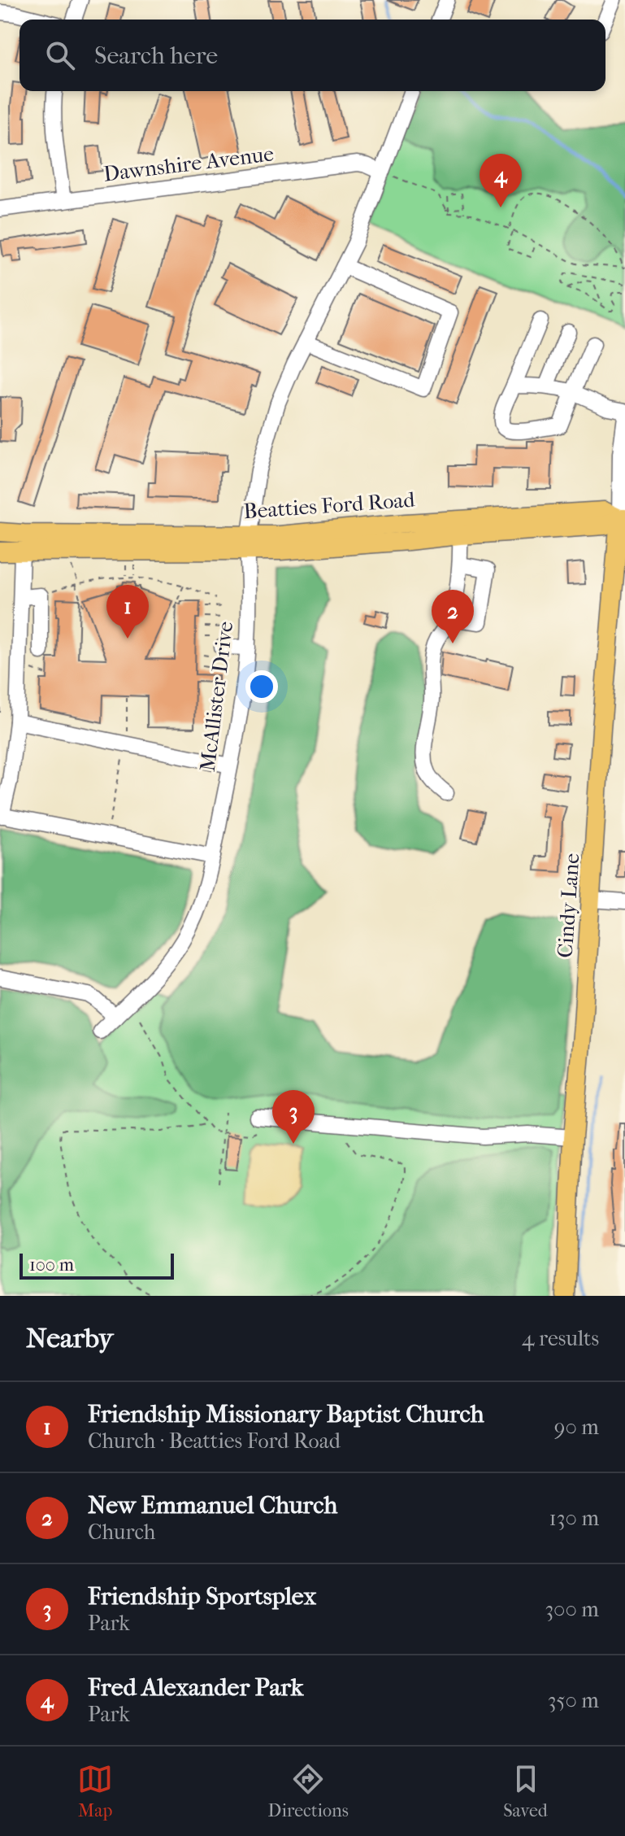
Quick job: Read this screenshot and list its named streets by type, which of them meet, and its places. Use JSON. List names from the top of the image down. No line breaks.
{"streets":{"main road":["Beatties Ford Road","Cindy Lane"],"street":["Dawnshire Avenue","McAllister Drive"]},"crossings":[["Dawnshire Avenue","McAllister Drive"],["Beatties Ford Road","McAllister Drive"],["Beatties Ford Road","Cindy Lane"]],"scale_bar":"100 m","page":{"search":"Search here","pins":["4","1","2","3"],"scale":"100 m","heading":["Nearby","4 results"],"list":[{"mark":"1","name":"Friendship Missionary Baptist Church","note":"Church · Beatties Ford Road","value":"90 m"},{"mark":"2","name":"New Emmanuel Church","note":"Church","value":"130 m"},{"mark":"3","name":"Friendship Sportsplex","note":"Park","value":"300 m"},{"mark":"4","name":"Fred Alexander Park","note":"Park","value":"350 m"}],"nav":["Map","Directions","Saved"]}}
